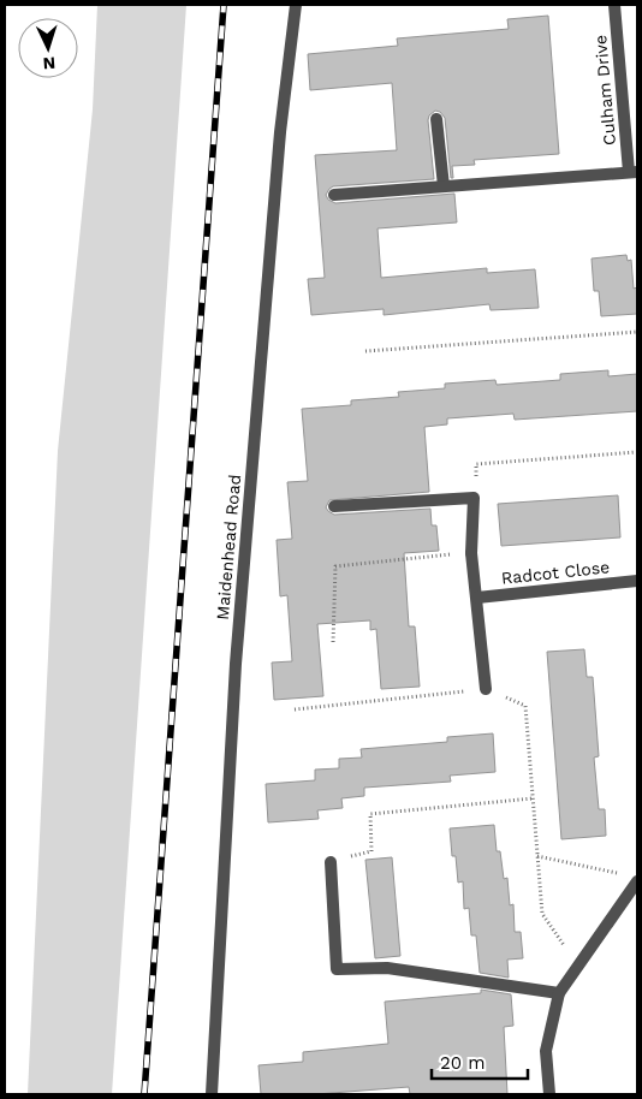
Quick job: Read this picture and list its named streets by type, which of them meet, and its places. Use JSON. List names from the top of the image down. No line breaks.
{"streets":{"street":["Culham Drive","Maidenhead Road","Radcot Close"]},"scale_bar":"20 m","north":"bottom"}
